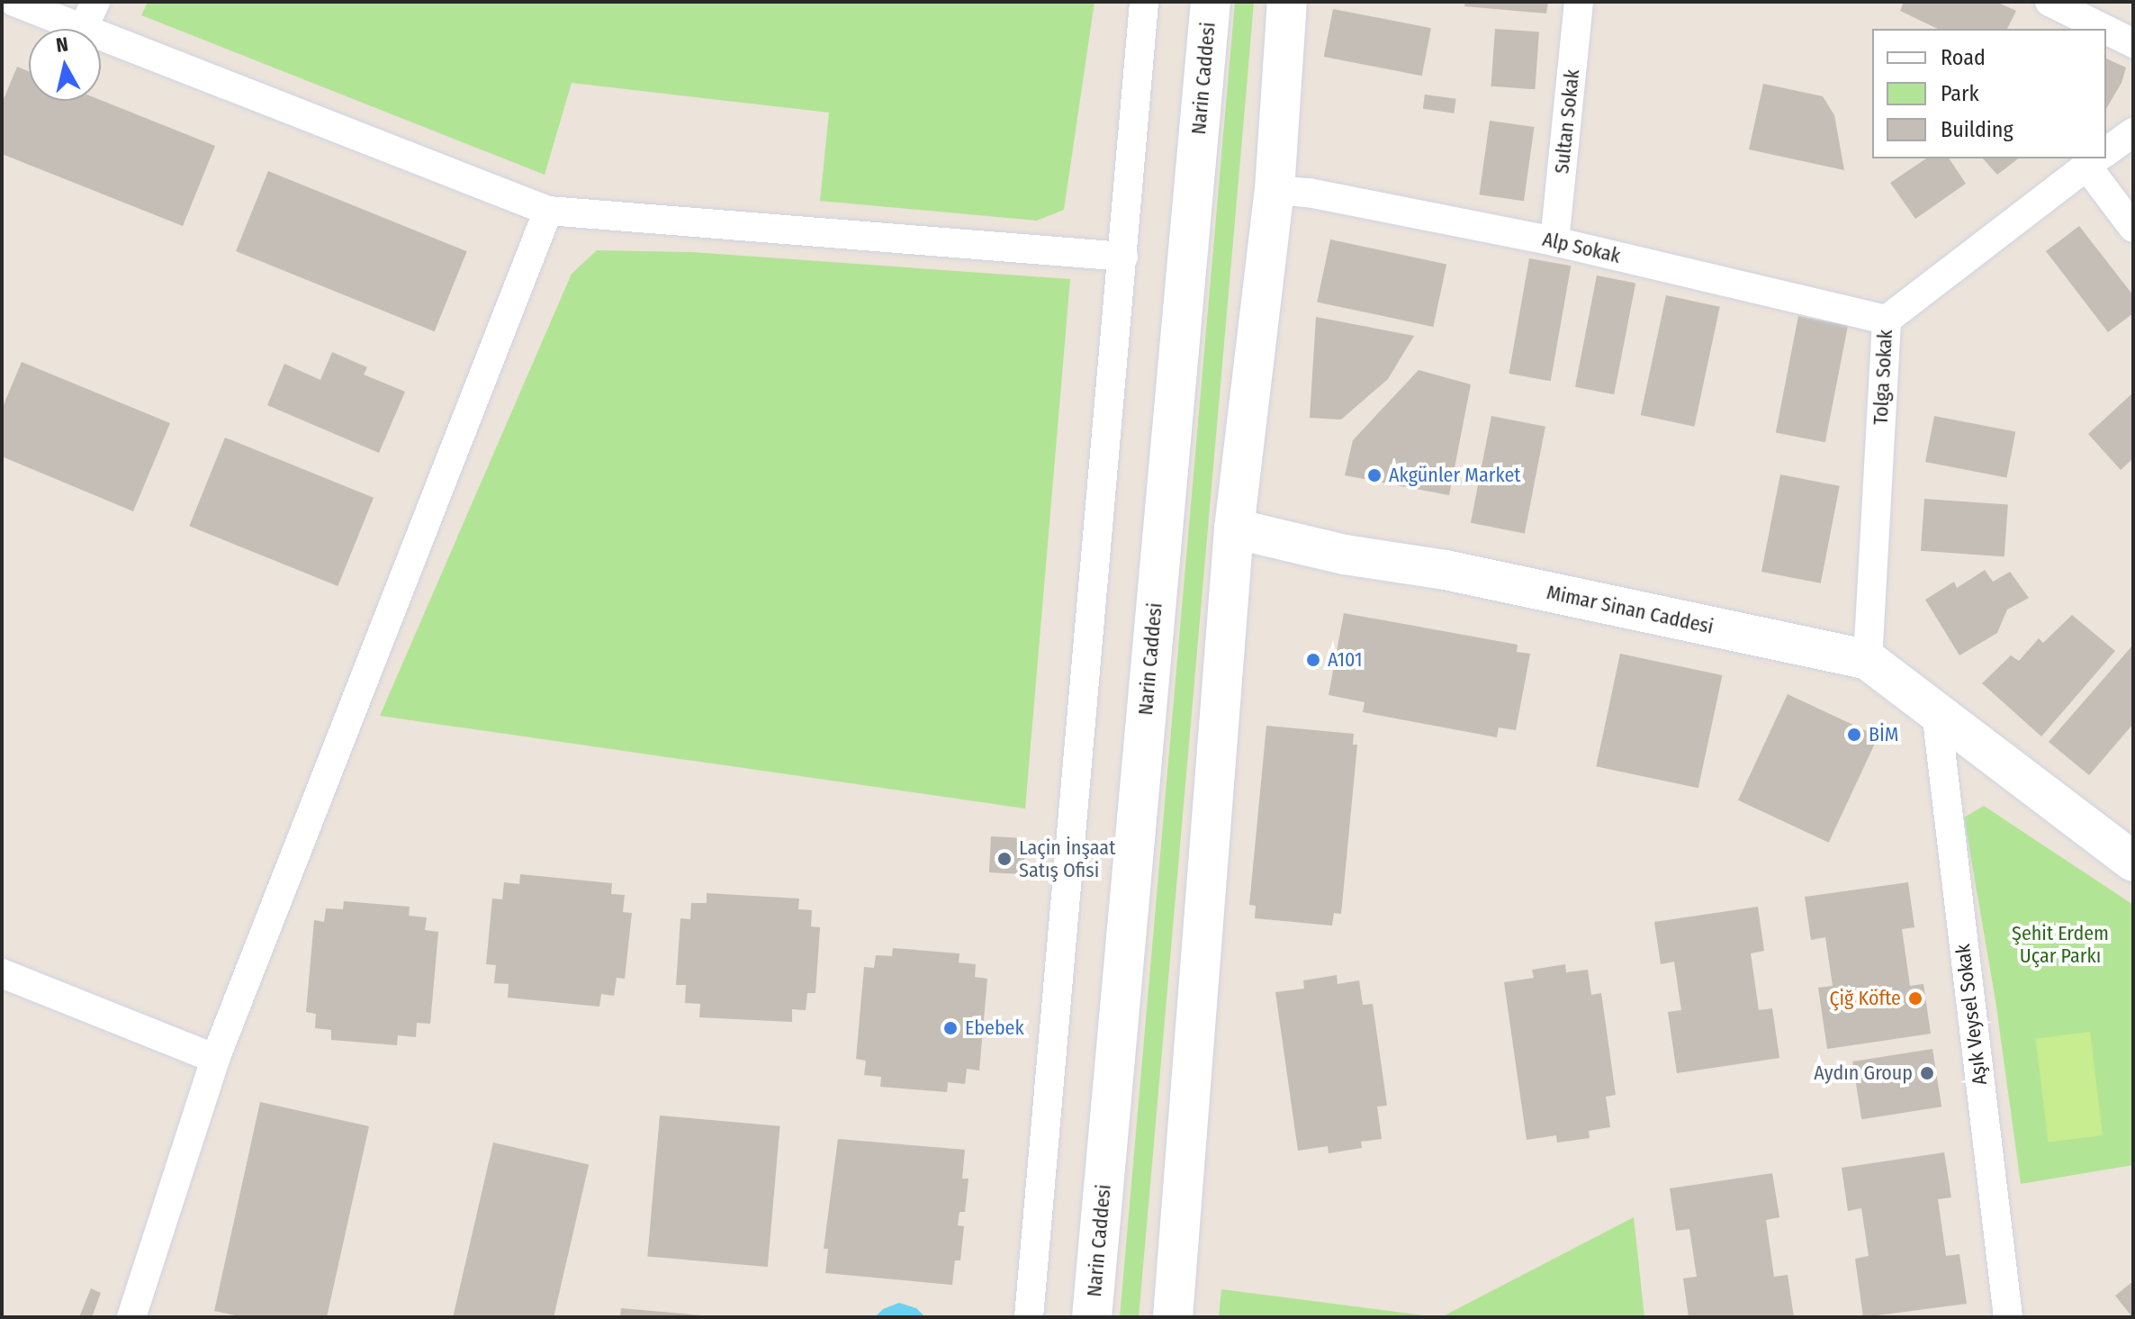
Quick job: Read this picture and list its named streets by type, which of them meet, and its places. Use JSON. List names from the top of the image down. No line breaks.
{"streets":{"main road":["Narin Caddesi","Mimar Sinan Caddesi"],"street":["Sultan Sokak","Alp Sokak","Tolga Sokak","Aşık Veysel Sokak"]},"crossings":[["Sultan Sokak","Alp Sokak"],["Alp Sokak","Tolga Sokak"],["Tolga Sokak","Mimar Sinan Caddesi"],["Mimar Sinan Caddesi","Aşık Veysel Sokak"]],"parks":["Şehit Erdem Uçar Parkı"],"places":["Akgünler Market","A101","BİM","Laçin İnşaat Satış Ofisi","Çiğ Köfte","Ebebek","Aydın Group"],"legend":["Road","Park","Building"],"north":"top"}
